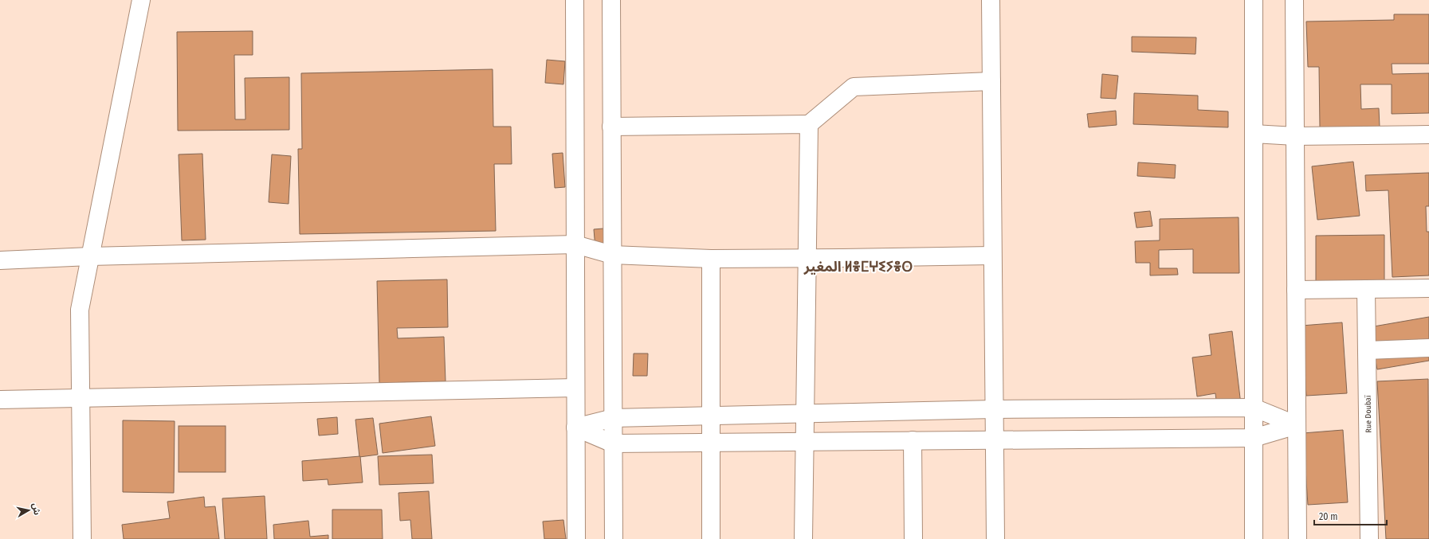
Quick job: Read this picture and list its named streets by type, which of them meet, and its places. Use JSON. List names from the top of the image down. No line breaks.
{"streets":{"street":["Rue Doubaï"]},"districts":["المغير ⵍⴻⵎⵖⵉⵢⴻⵔ"],"scale_bar":"20 m","north":"right"}
